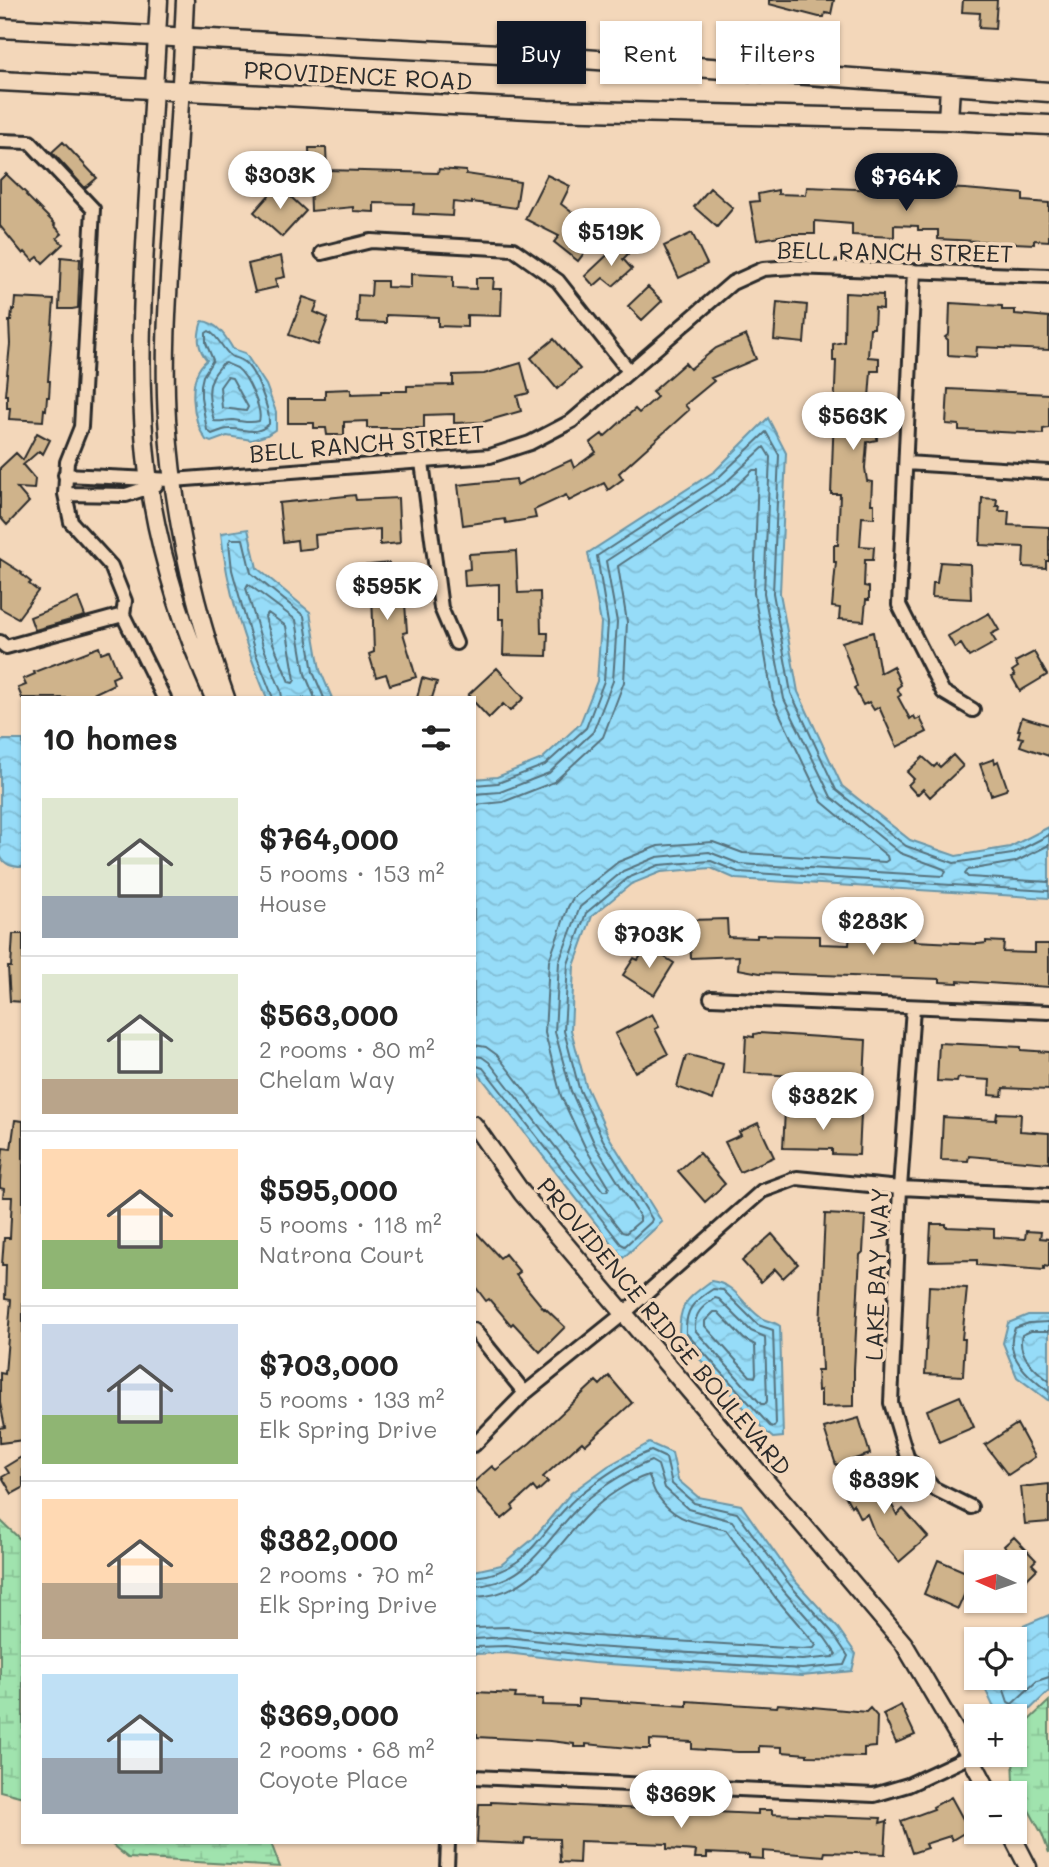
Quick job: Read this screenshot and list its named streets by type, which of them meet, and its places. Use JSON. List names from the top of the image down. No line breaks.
{"streets":{"main road":["PROVIDENCE ROAD"],"street":["BELL RANCH STREET","LAKE BAY WAY","PROVIDENCE RIDGE BOULEVARD"]},"north":"left","page":{"chip":["Buy","Rent","Filters"],"price":["$303K","$764K","$519K","$563K","$595K","$283K","$703K","$382K","$839K","$369K"],"heading":"10 homes","list":[{"name":"$764,000","note":"5 rooms · 153 m² · House"},{"name":"$563,000","note":"2 rooms · 80 m² · Chelam Way"},{"name":"$595,000","note":"5 rooms · 118 m² · Natrona Court"},{"name":"$703,000","note":"5 rooms · 133 m² · Elk Spring Drive"},{"name":"$382,000","note":"2 rooms · 70 m² · Elk Spring Drive"},{"name":"$369,000","note":"2 rooms · 68 m² · Coyote Place"}],"map_buttons":["+","−"]}}
